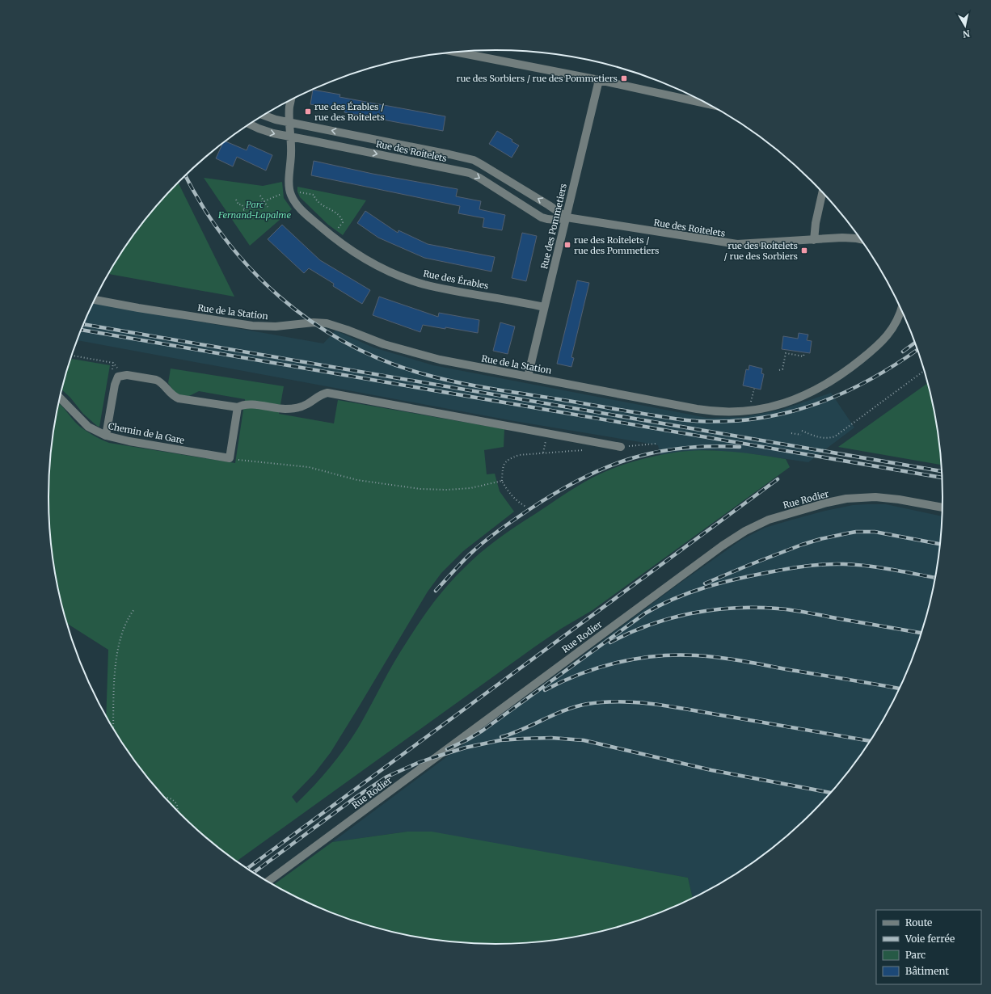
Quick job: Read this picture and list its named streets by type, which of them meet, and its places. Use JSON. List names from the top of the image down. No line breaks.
{"streets":{"street":["Rue des Roitelets","Rue des Pommetiers","Rue des Érables","Rue de la Station","Chemin de la Gare","Rue Rodier"]},"crossings":[["Rue des Roitelets","Rue des Pommetiers"],["Rue des Roitelets","Rue des Érables"],["Rue des Pommetiers","Rue des Érables"],["Rue des Pommetiers","Rue de la Station"]],"parks":["Parc Fernand-Lapalme"],"places":{"transit":["rue des Sorbiers / rue des Pommetiers","rue des Érables / rue des Roitelets","rue des Roitelets / rue des Pommetiers","rue des Roitelets / rue des Sorbiers"]},"legend":["Route","Voie ferrée","Parc","Bâtiment"],"north":"bottom"}
